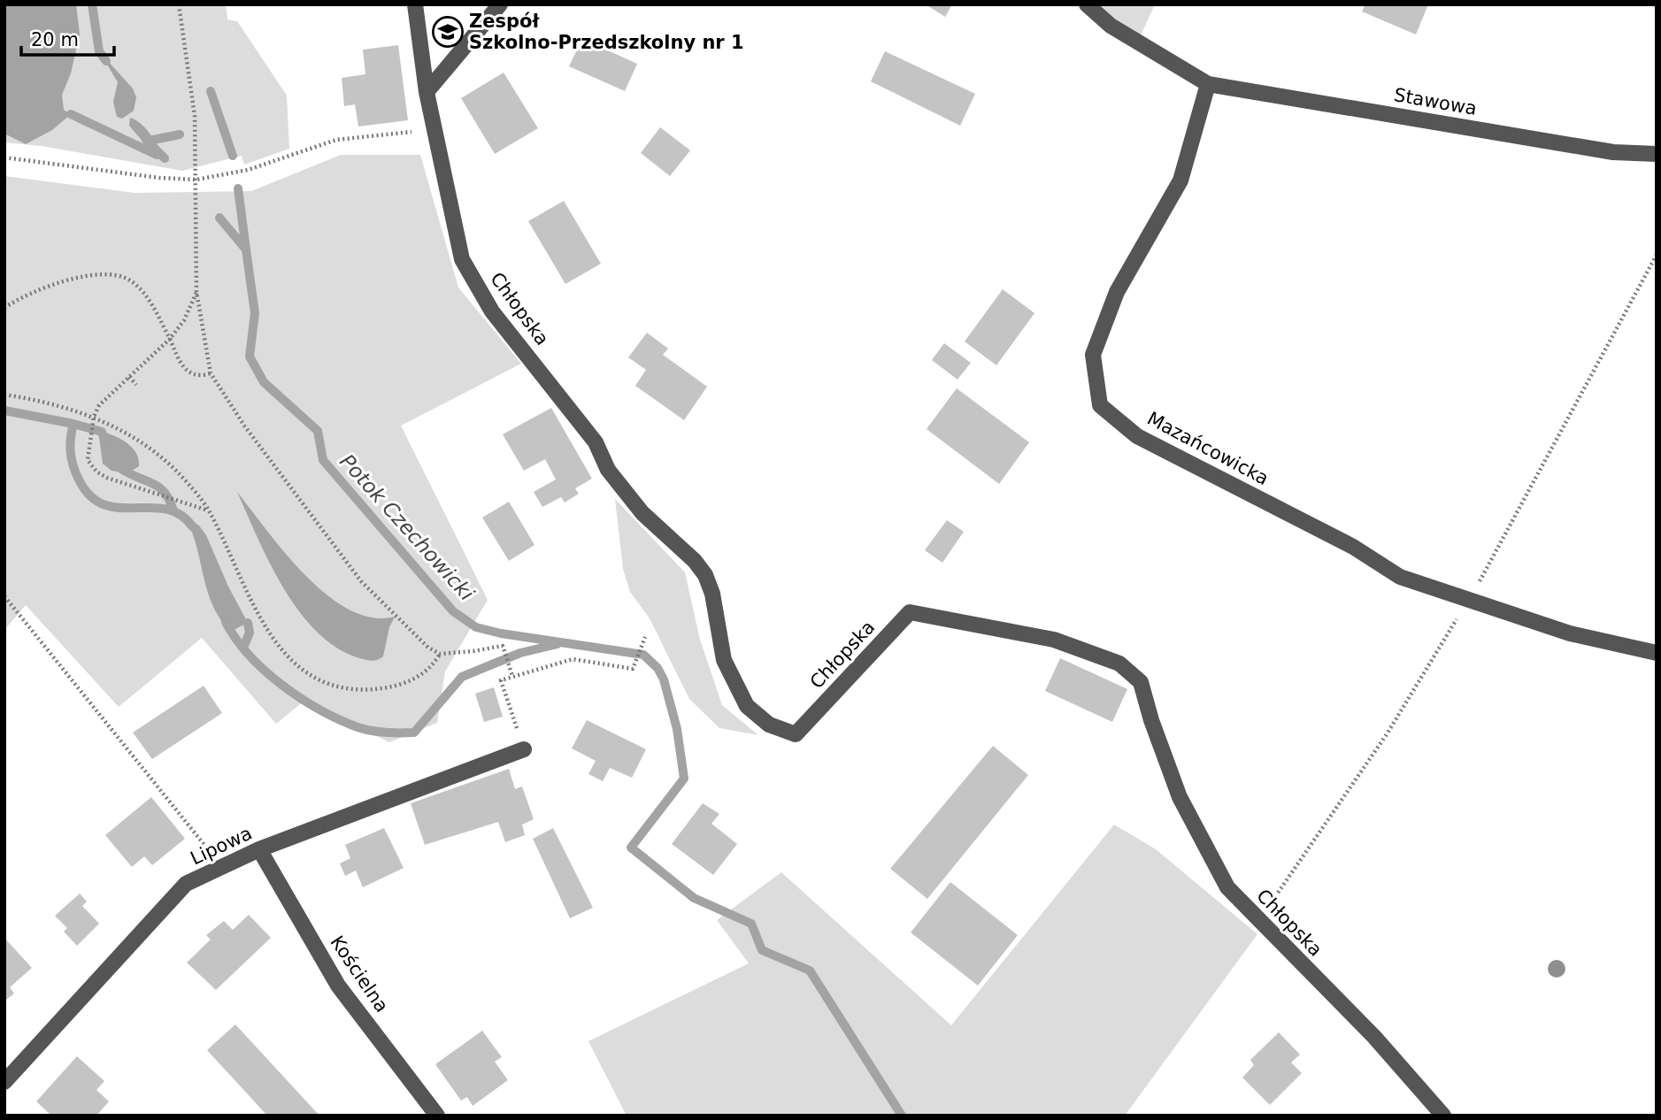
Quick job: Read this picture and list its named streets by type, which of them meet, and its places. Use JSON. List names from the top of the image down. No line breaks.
{"streets":{"street":["Stawowa","Chłopska","Mazańcowicka","Lipowa","Kościelna"]},"crossings":[["Stawowa","Mazańcowicka"],["Lipowa","Kościelna"]],"water":["Potok Czechowicki"],"places":{"school or university":["Zespół Szkolno-Przedszkolny nr 1"]},"scale_bar":"20 m"}
